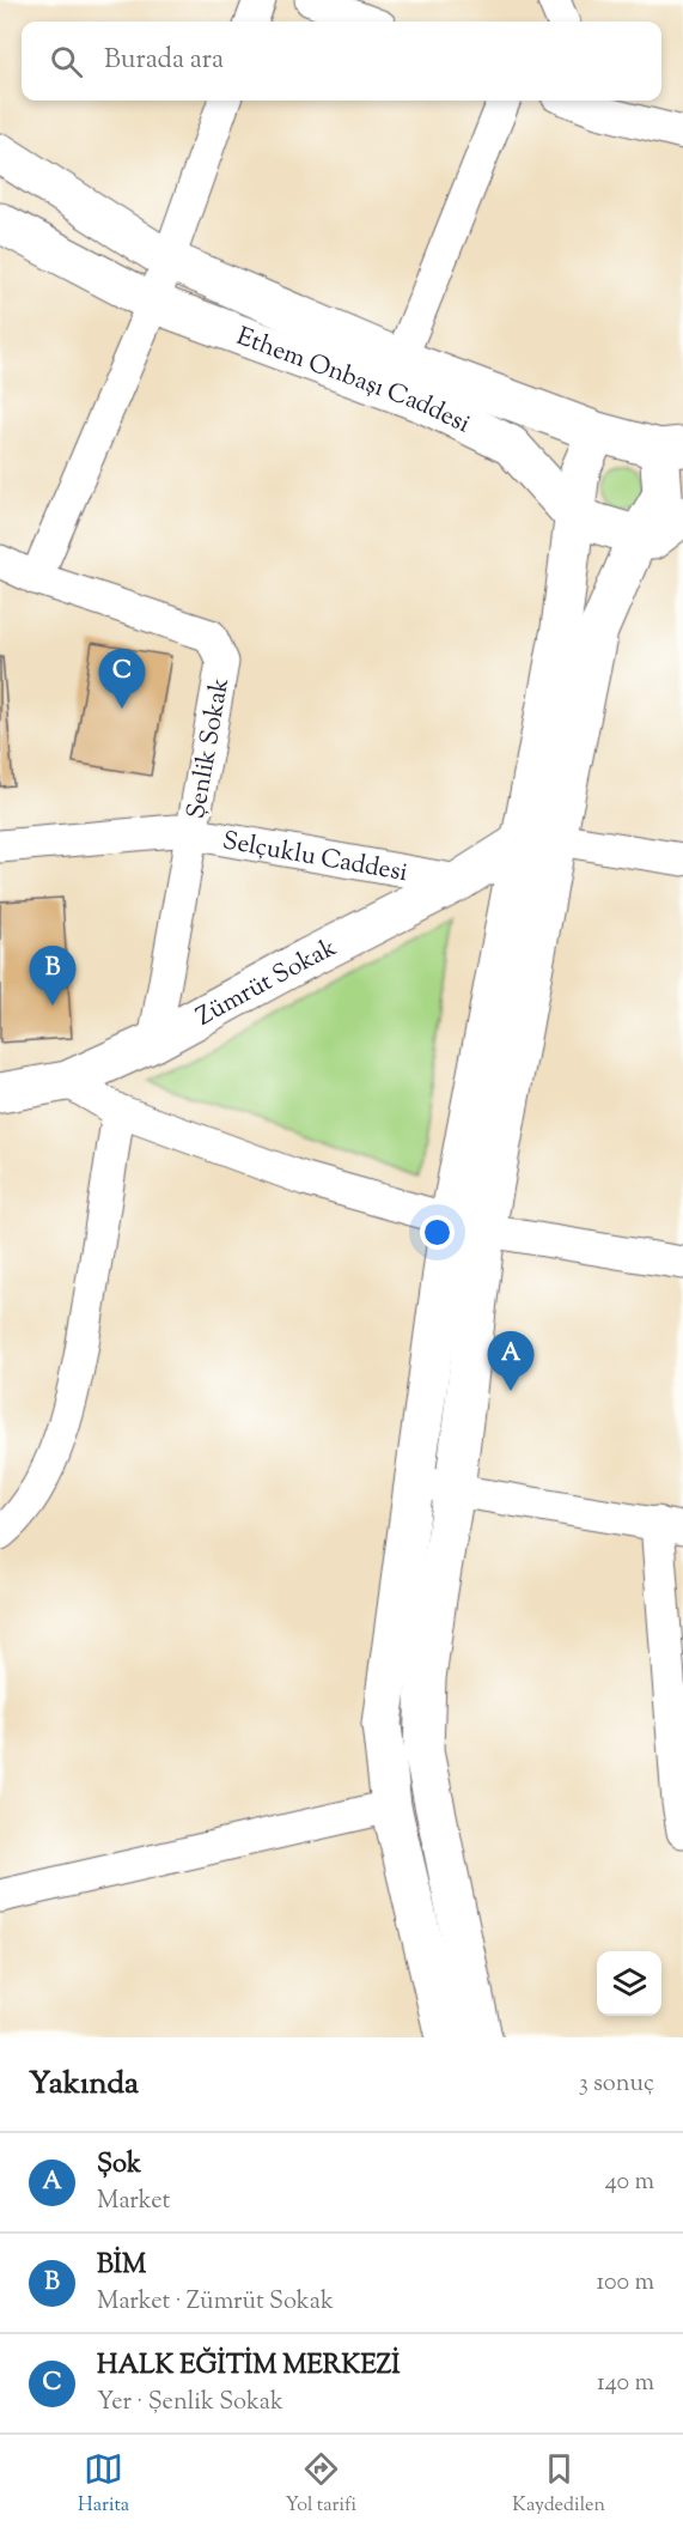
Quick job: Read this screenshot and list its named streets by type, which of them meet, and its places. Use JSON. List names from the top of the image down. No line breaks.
{"streets":{"street":["Ethem Onbaşı Caddesi","Şenlik Sokak","Selçuklu Caddesi","Zümrüt Sokak"]},"crossings":[["Şenlik Sokak","Selçuklu Caddesi"],["Şenlik Sokak","Zümrüt Sokak"],["Selçuklu Caddesi","Zümrüt Sokak"]],"page":{"search":"Burada ara","pins":["C","B","A"],"heading":["Yakında","3 sonuç"],"list":[{"mark":"A","name":"Şok","note":"Market","value":"40 m"},{"mark":"B","name":"BİM","note":"Market · Zümrüt Sokak","value":"100 m"},{"mark":"C","name":"HALK EĞİTİM MERKEZİ","note":"Yer · Şenlik Sokak","value":"140 m"}],"nav":["Harita","Yol tarifi","Kaydedilen"]}}
